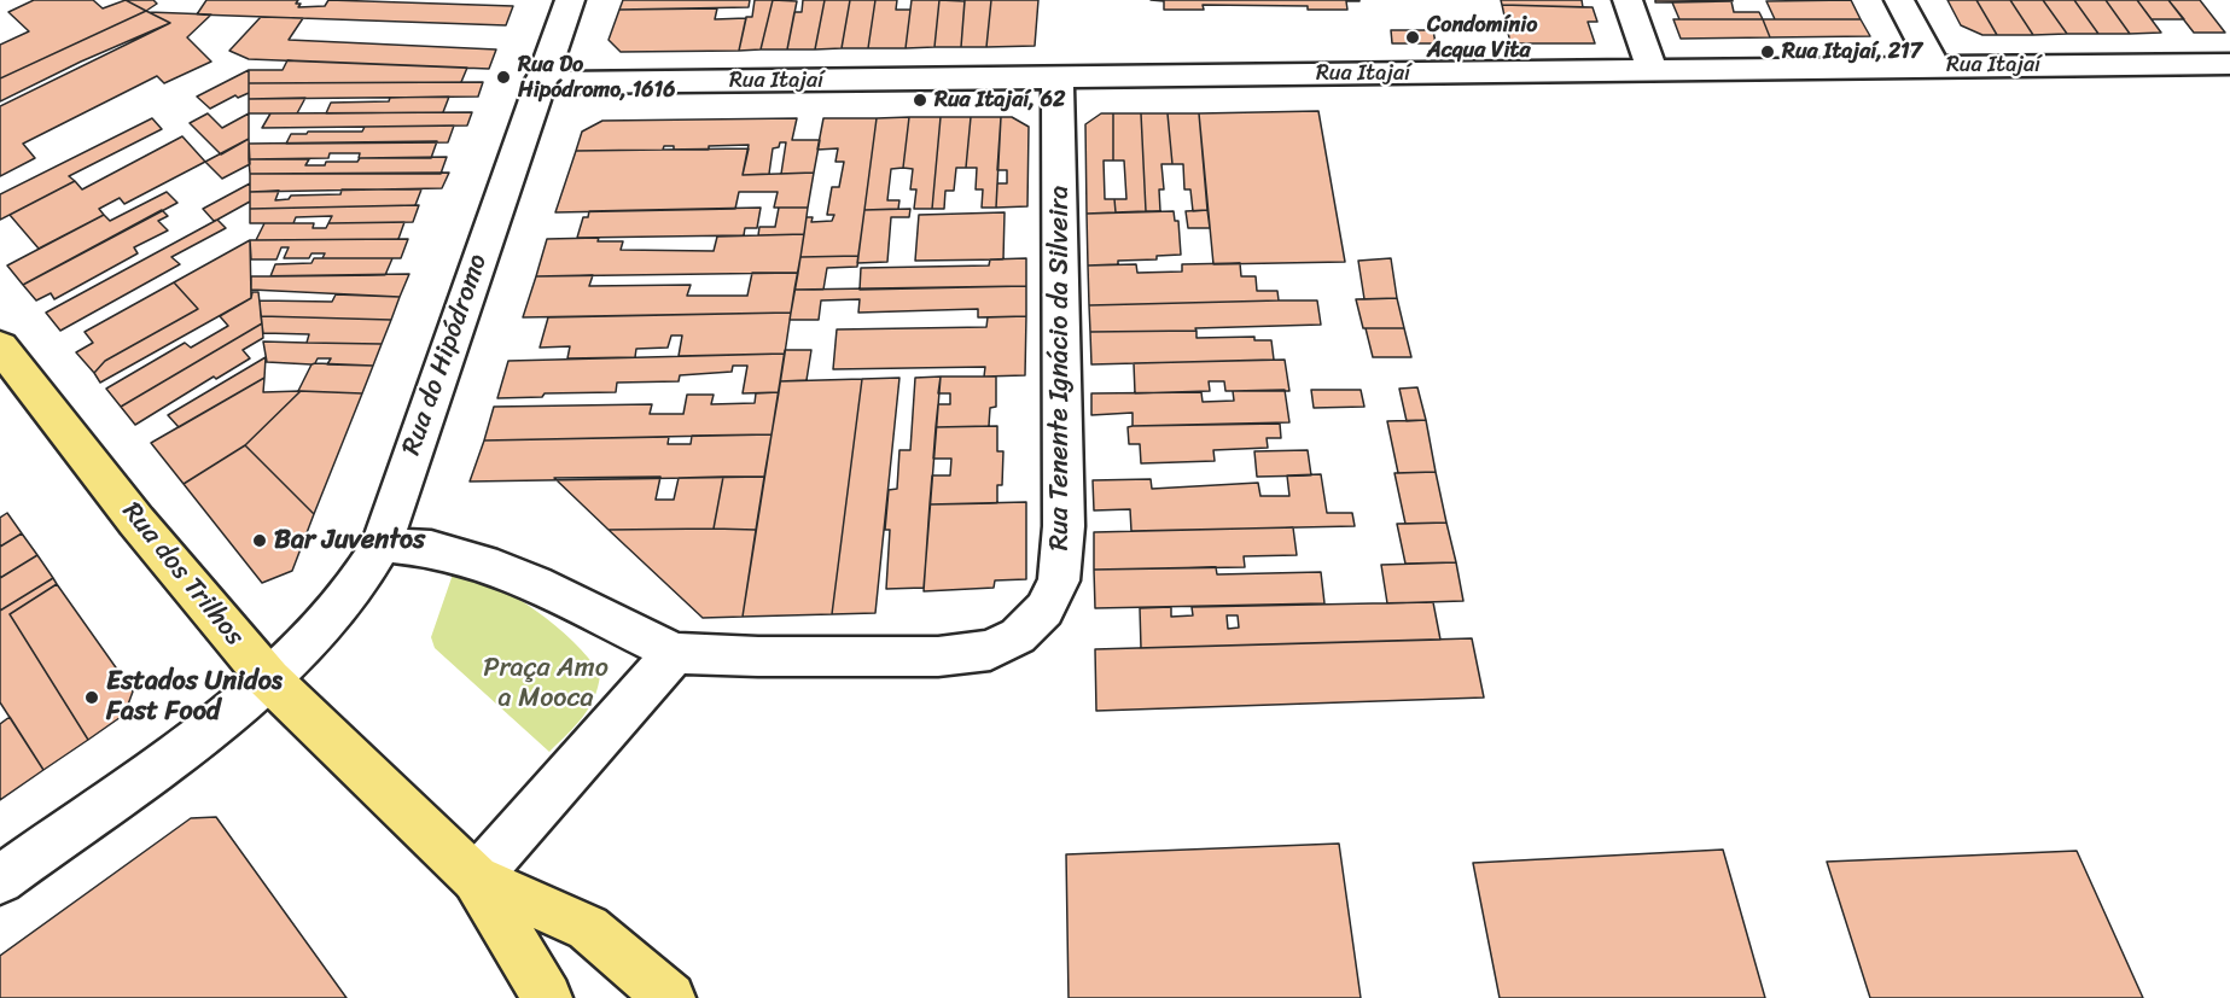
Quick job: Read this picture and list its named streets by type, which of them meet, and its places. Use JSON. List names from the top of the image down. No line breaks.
{"streets":{"main road":["Rua dos Trilhos"],"street":["Rua Itajaí","Rua do Hipódromo","Rua Tenente Ignácio da Silveira"]},"crossings":[["Rua Itajaí","Rua do Hipódromo"],["Rua Itajaí","Rua Tenente Ignácio da Silveira"],["Rua do Hipódromo","Rua Tenente Ignácio da Silveira"],["Rua do Hipódromo","Rua dos Trilhos"]],"parks":["Praça Amo a Mooca"],"places":["Condomínio Acqua Vita","Rua Itajaí, 217","Rua Do Hipódromo, 1616","Rua Itajaí, 62","Bar Juventos","Estados Unidos Fast Food"]}
